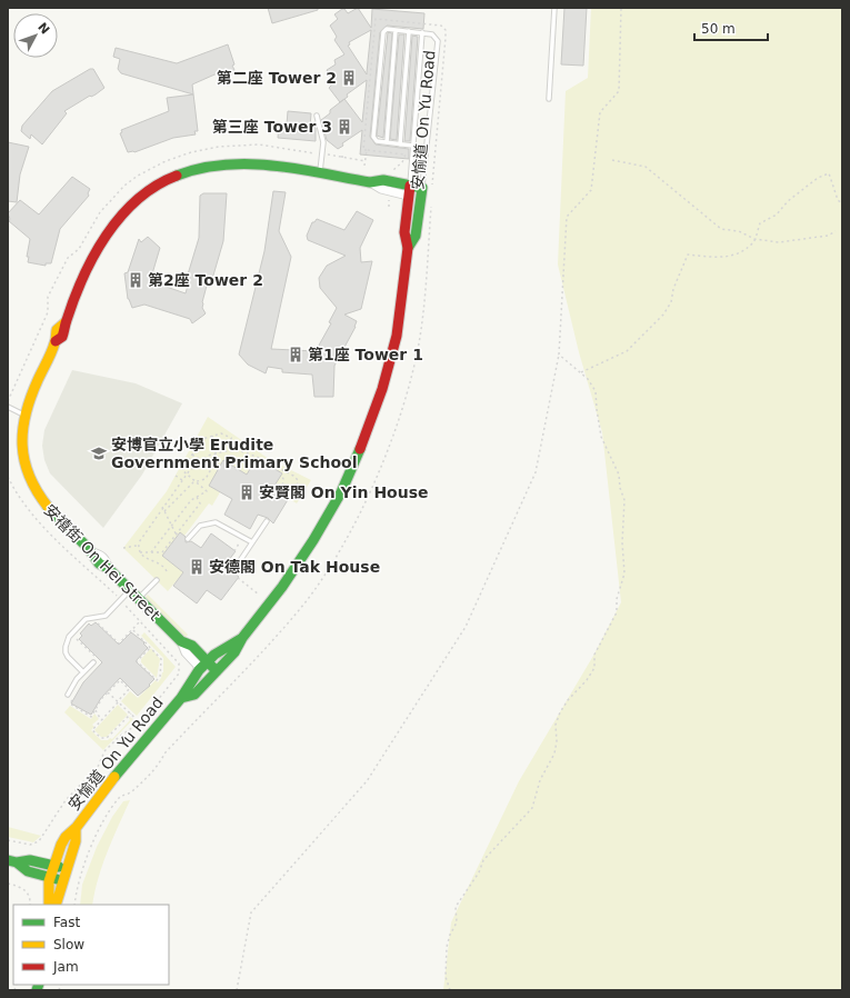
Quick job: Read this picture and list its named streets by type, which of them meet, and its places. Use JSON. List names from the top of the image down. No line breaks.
{"streets":{"street":["安愉道 On Yu Road","安禧街 On Hei Street"]},"crossings":[["安愉道 On Yu Road","安禧街 On Hei Street"]],"places":{"building":["第二座 Tower 2","第三座 Tower 3","第2座 Tower 2","第1座 Tower 1","安賢閣 On Yin House","安德閣 On Tak House"],"school or university":["安博官立小學 Erudite Government Primary School"]},"legend":["Fast","Slow","Jam"],"scale_bar":"50 m","north":"top right"}
